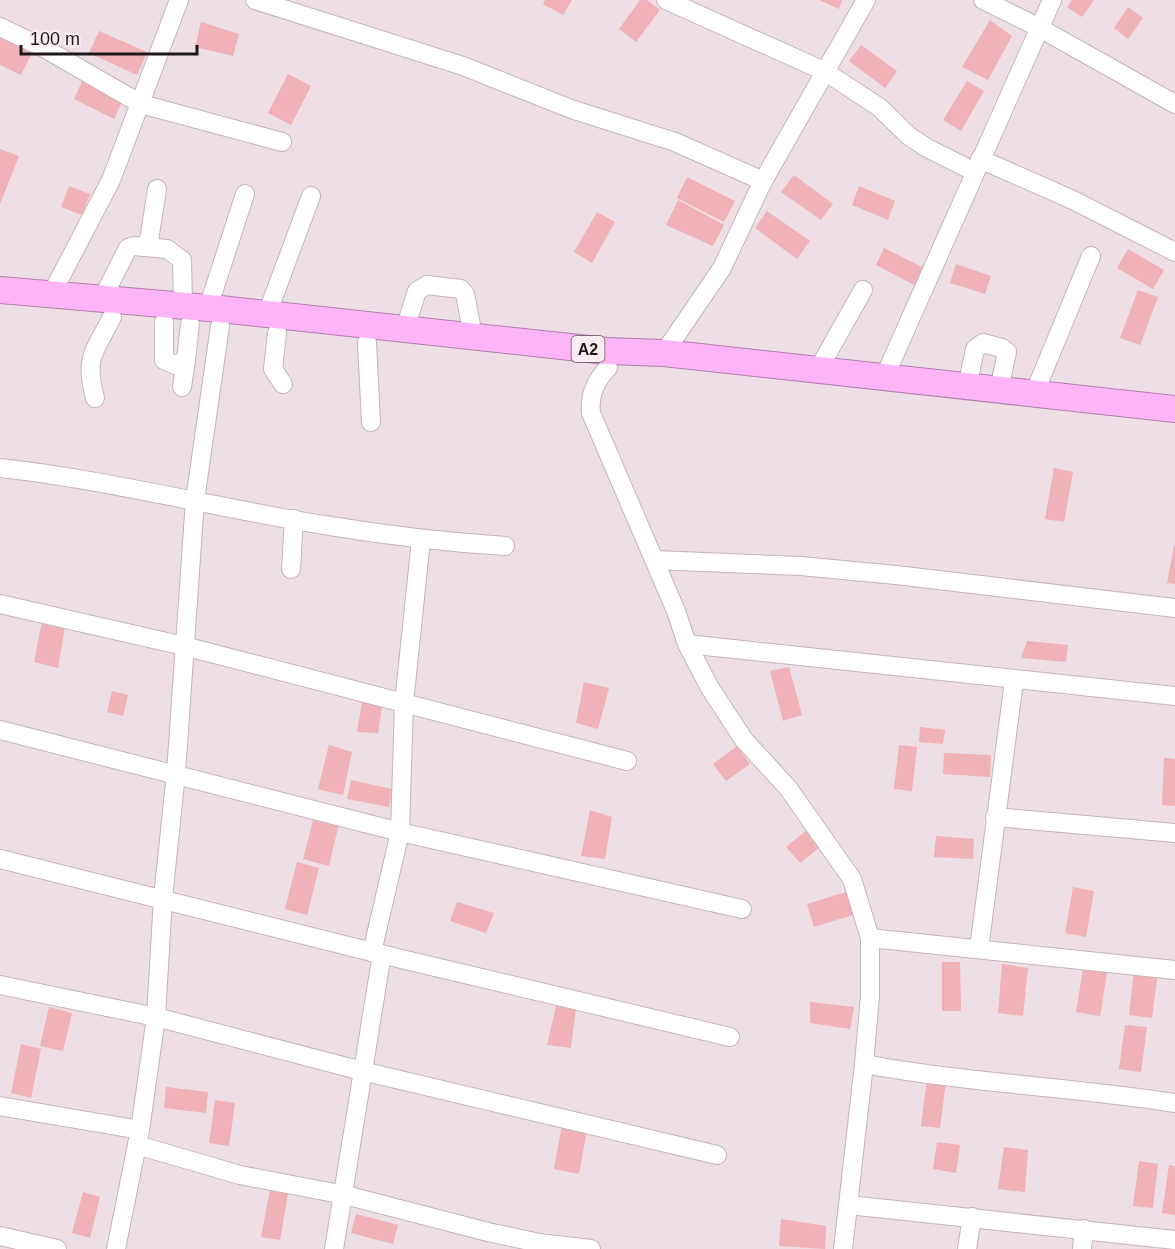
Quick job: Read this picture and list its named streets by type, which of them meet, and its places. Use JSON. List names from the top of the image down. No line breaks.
{"streets":{"highway":["A2"]},"scale_bar":"100 m"}
